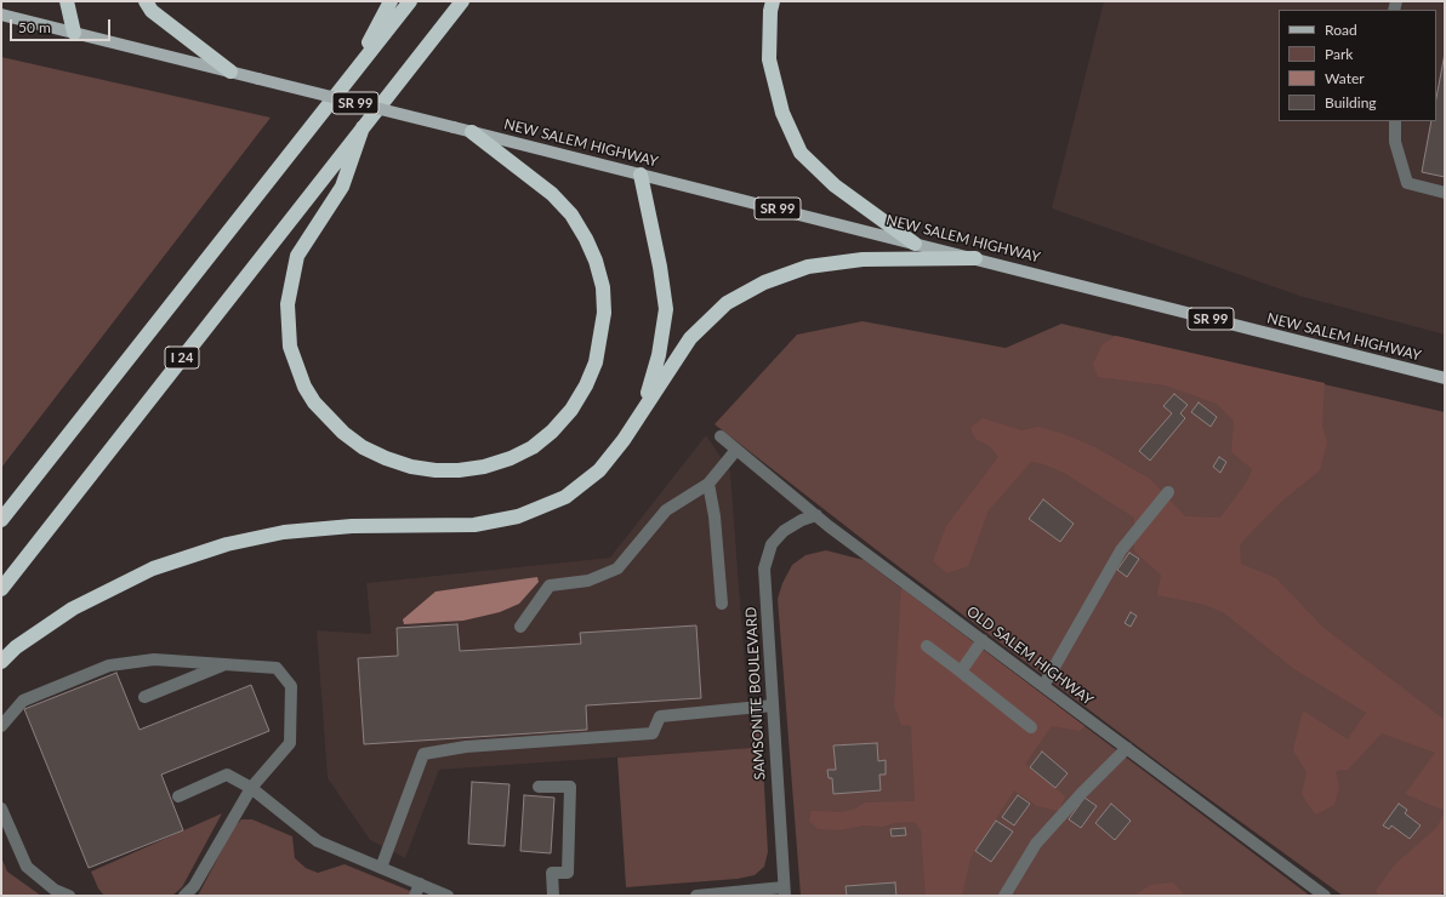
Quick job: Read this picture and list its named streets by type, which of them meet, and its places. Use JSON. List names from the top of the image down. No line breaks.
{"streets":{"highway":["I 24"],"main road":["SR 99","NEW SALEM HIGHWAY"],"street":["OLD SALEM HIGHWAY","SAMSONITE BOULEVARD"]},"crossings":[["SR 99","NEW SALEM HIGHWAY"],["OLD SALEM HIGHWAY","SAMSONITE BOULEVARD"]],"legend":["Road","Park","Water","Building"],"scale_bar":"50 m"}
